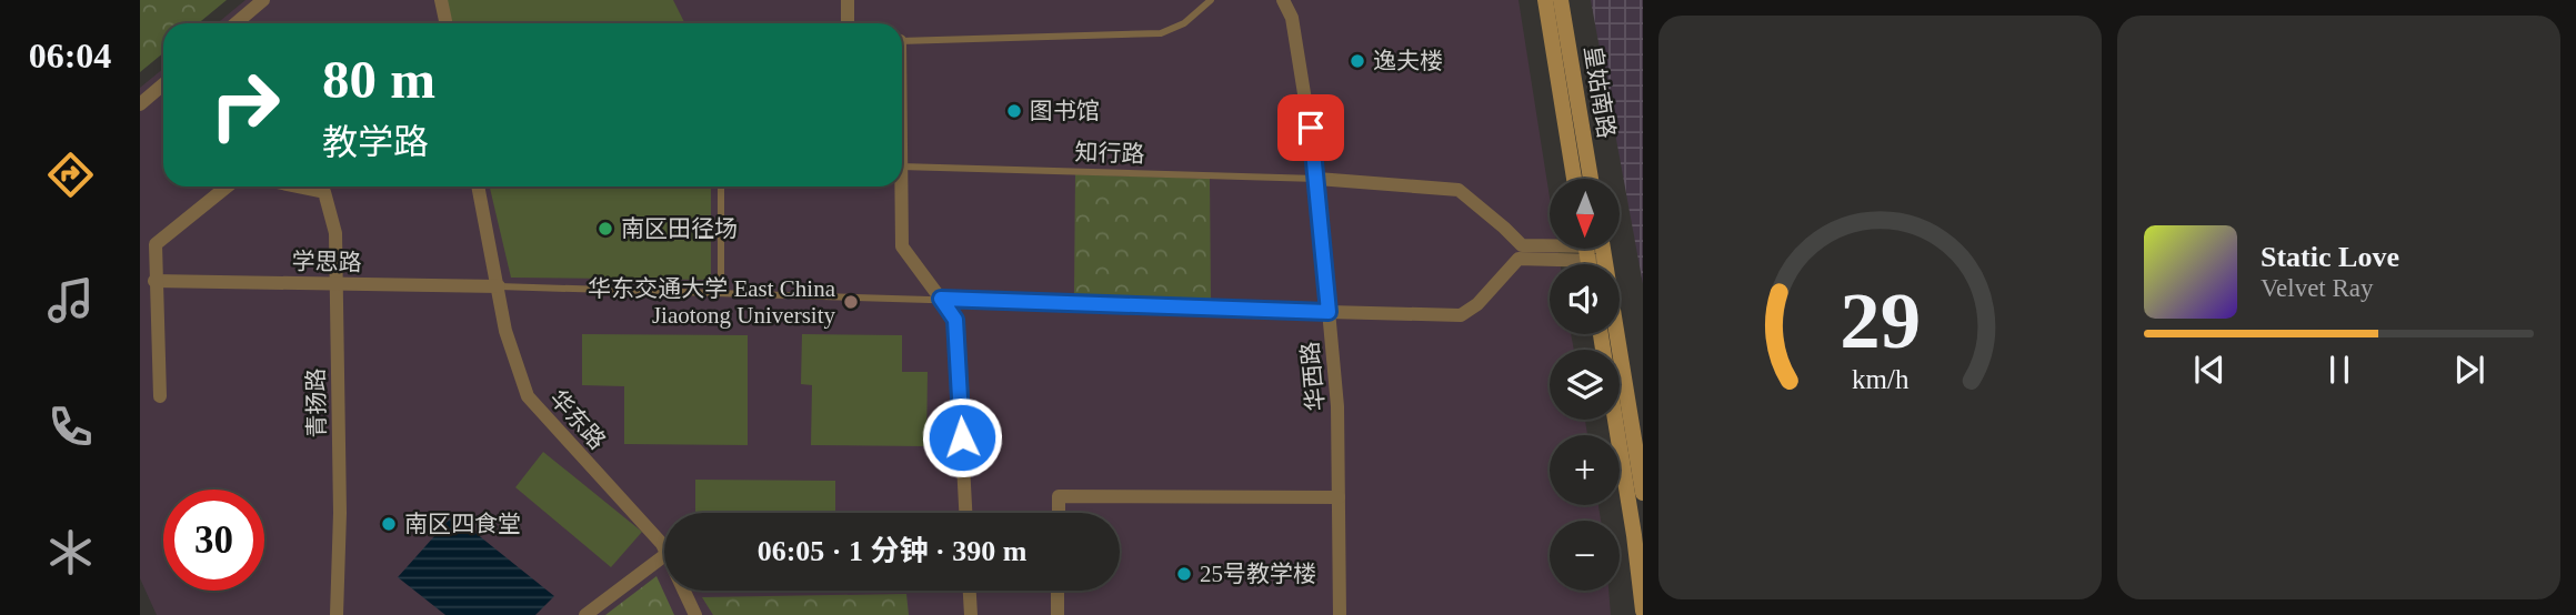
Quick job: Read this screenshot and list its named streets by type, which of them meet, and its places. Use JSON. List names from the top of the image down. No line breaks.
{"streets":{"street":["皇姑南路","学思路","华西路","青扬路","华东路"],"lane":["知行路"]},"crossings":[["知行路","华西路"],["学思路","青扬路"],["学思路","华东路"]],"places":["逸夫楼","图书馆","南区田径场","华东交通大学 East China Jiaotong University","南区四食堂","25号教学楼"],"north":"bottom","page":{"tabs":"06:04","turn":["80 m","教学路"],"map_buttons":["+","−"],"song":["Static Love","Velvet Ray"],"limit":"30","trip":"06:05 · 1 分钟 · 390 m","gauge":["29","km/h"]}}
